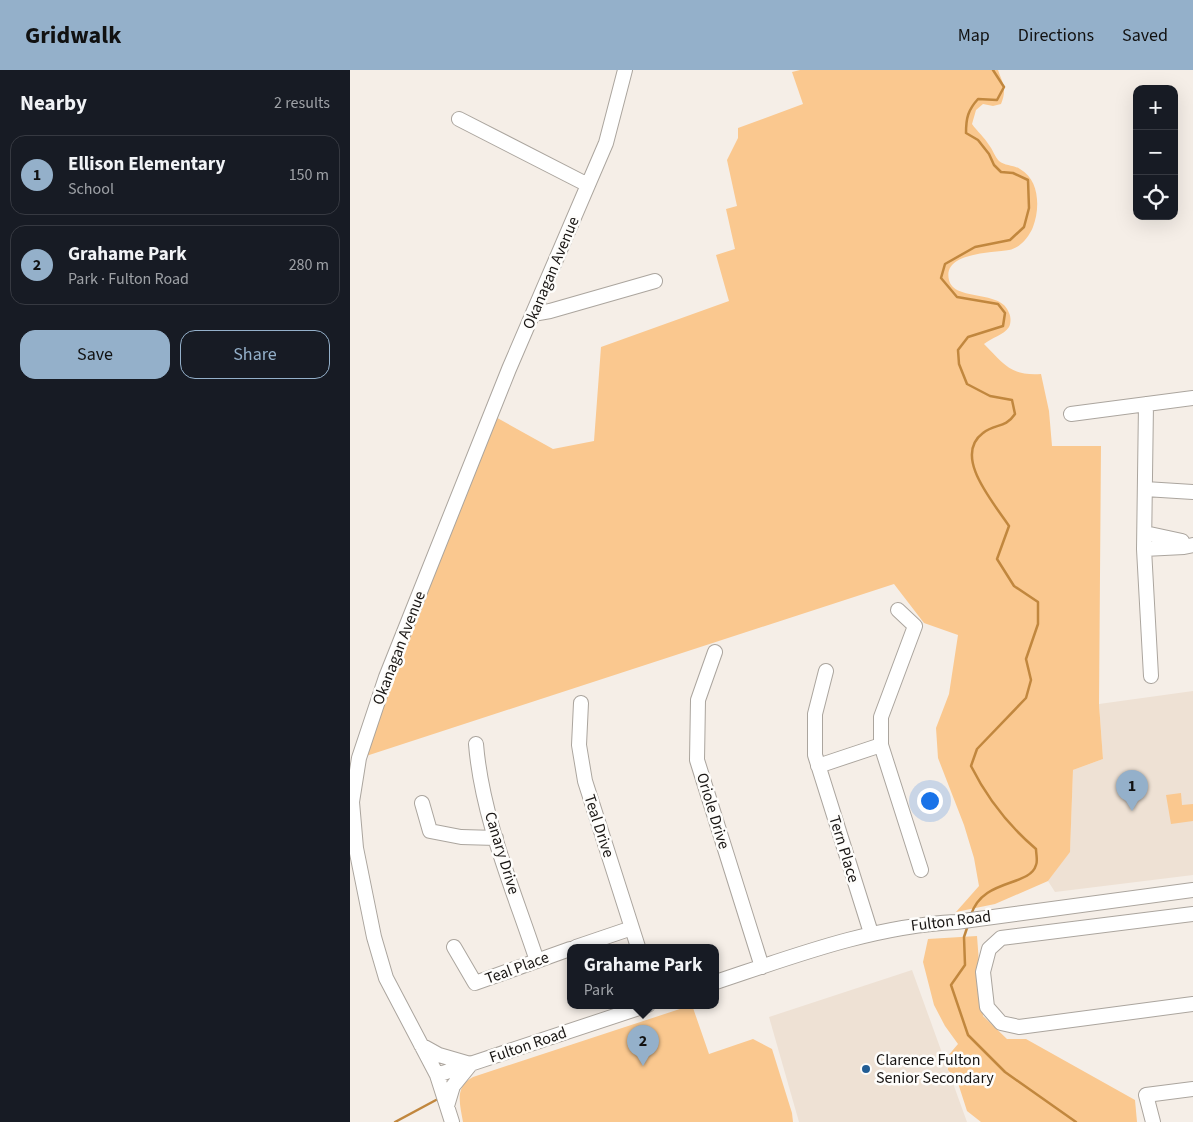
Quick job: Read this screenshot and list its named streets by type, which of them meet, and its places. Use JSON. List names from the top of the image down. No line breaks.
{"streets":{"street":["Okanagan Avenue","Oriole Drive","Teal Drive","Tern Place","Canary Drive","Fulton Road","Teal Place"]},"crossings":[["Okanagan Avenue","Fulton Road"],["Oriole Drive","Fulton Road"],["Tern Place","Fulton Road"],["Canary Drive","Teal Place"]],"places":["Clarence Fulton Senior Secondary"],"page":{"header":"Gridwalk","nav":["Map","Directions","Saved"],"heading":["Nearby","2 results"],"map_buttons":["+","−"],"list":[{"mark":"1","name":"Ellison Elementary","note":"School","value":"150 m"},{"mark":"2","name":"Grahame Park","note":"Park · Fulton Road","value":"280 m"}],"buttons":["Save","Share"],"pins":["1","2"],"popup":["Grahame Park","Park"]}}
